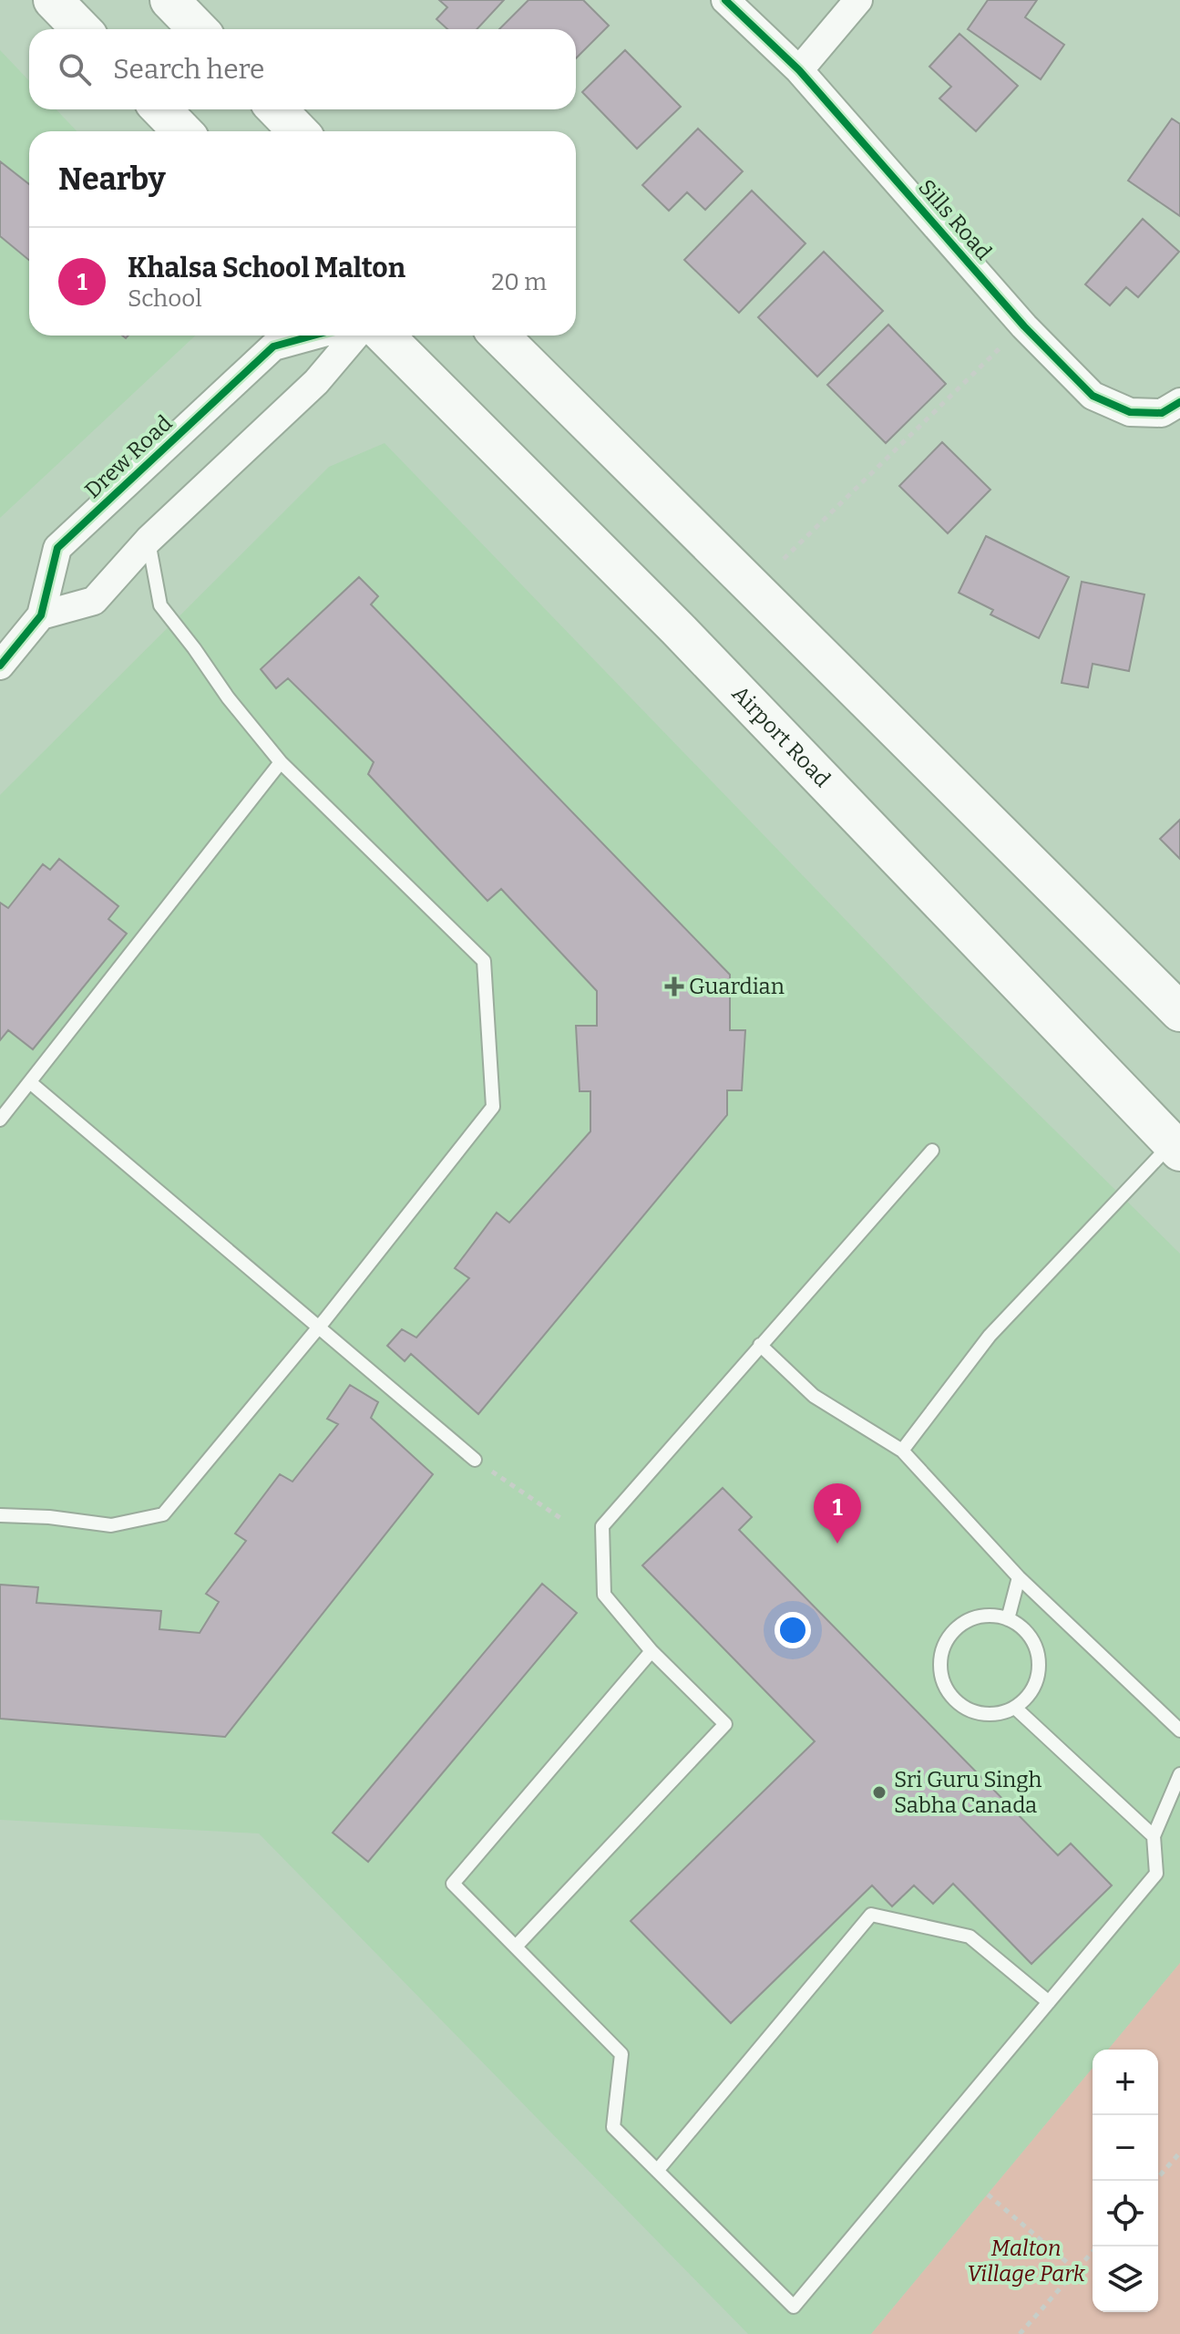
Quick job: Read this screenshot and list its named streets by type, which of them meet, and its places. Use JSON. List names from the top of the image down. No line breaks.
{"streets":{"main road":["Airport Road"],"street":["Sills Road","Drew Road"]},"parks":["Malton Village Park"],"places":{"health":["Guardian"],"other":["Sri Guru Singh Sabha Canada"]},"page":{"search":"Search here","heading":"Nearby","list":[{"mark":"1","name":"Khalsa School Malton","note":"School","value":"20 m"}],"pins":"1","map_buttons":["+","−"]}}
